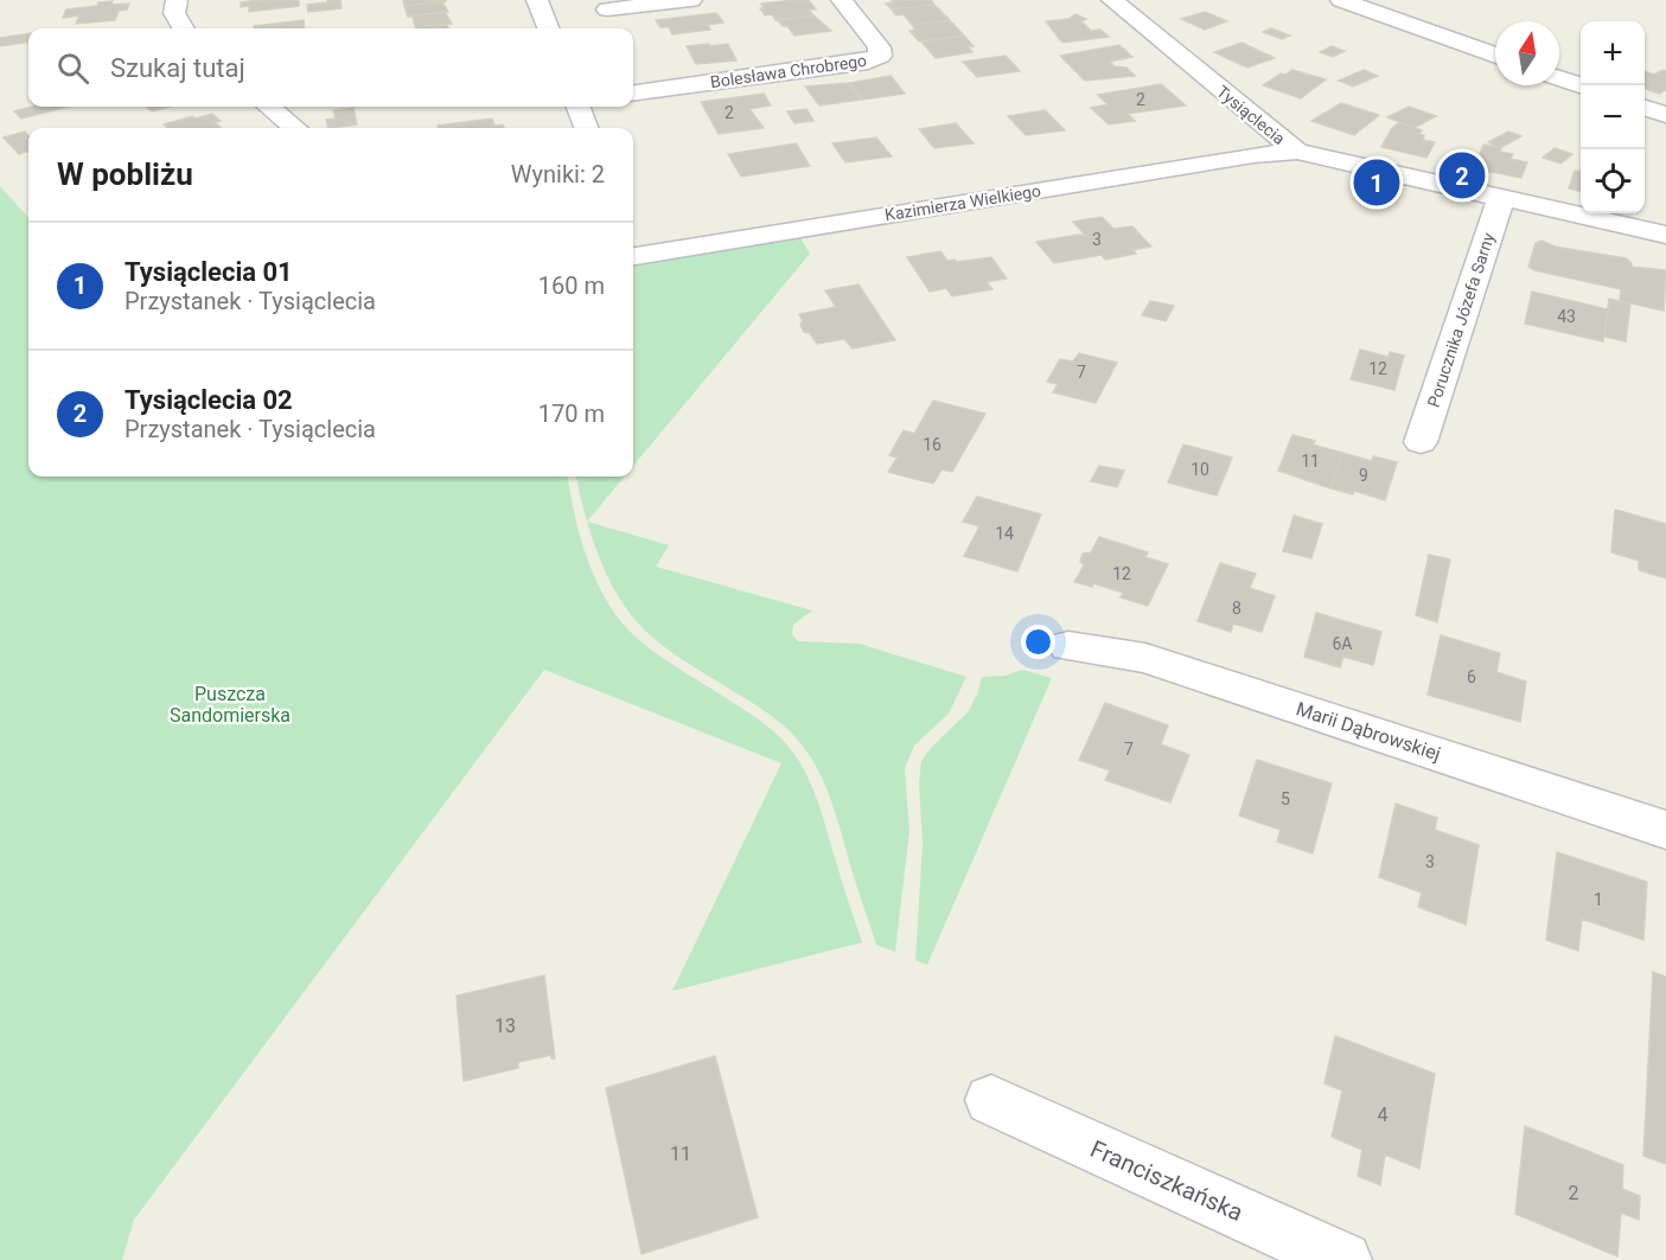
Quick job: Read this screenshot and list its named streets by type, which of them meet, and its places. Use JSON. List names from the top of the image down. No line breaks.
{"streets":{"street":["Bolesława Chrobrego","Tysiąclecia","Kazimierza Wielkiego","Porucznika Józefa Sarny","Marii Dąbrowskiej","Franciszkańska"]},"crossings":[["Tysiąclecia","Kazimierza Wielkiego"],["Tysiąclecia","Porucznika Józefa Sarny"]],"parks":["Puszcza Sandomierska"],"house_numbers":["2","2","3","43","12","7","16","11","10","9","14","12","8","6A","6","7","5","3","1","13","4","11","2"],"north":"top","page":{"map_buttons":["+","−"],"search":"Szukaj tutaj","heading":["W pobliżu","Wyniki: 2"],"pins":["2","1"],"list":[{"mark":"1","name":"Tysiąclecia 01","note":"Przystanek · Tysiąclecia","value":"160 m"},{"mark":"2","name":"Tysiąclecia 02","note":"Przystanek · Tysiąclecia","value":"170 m"}]}}
